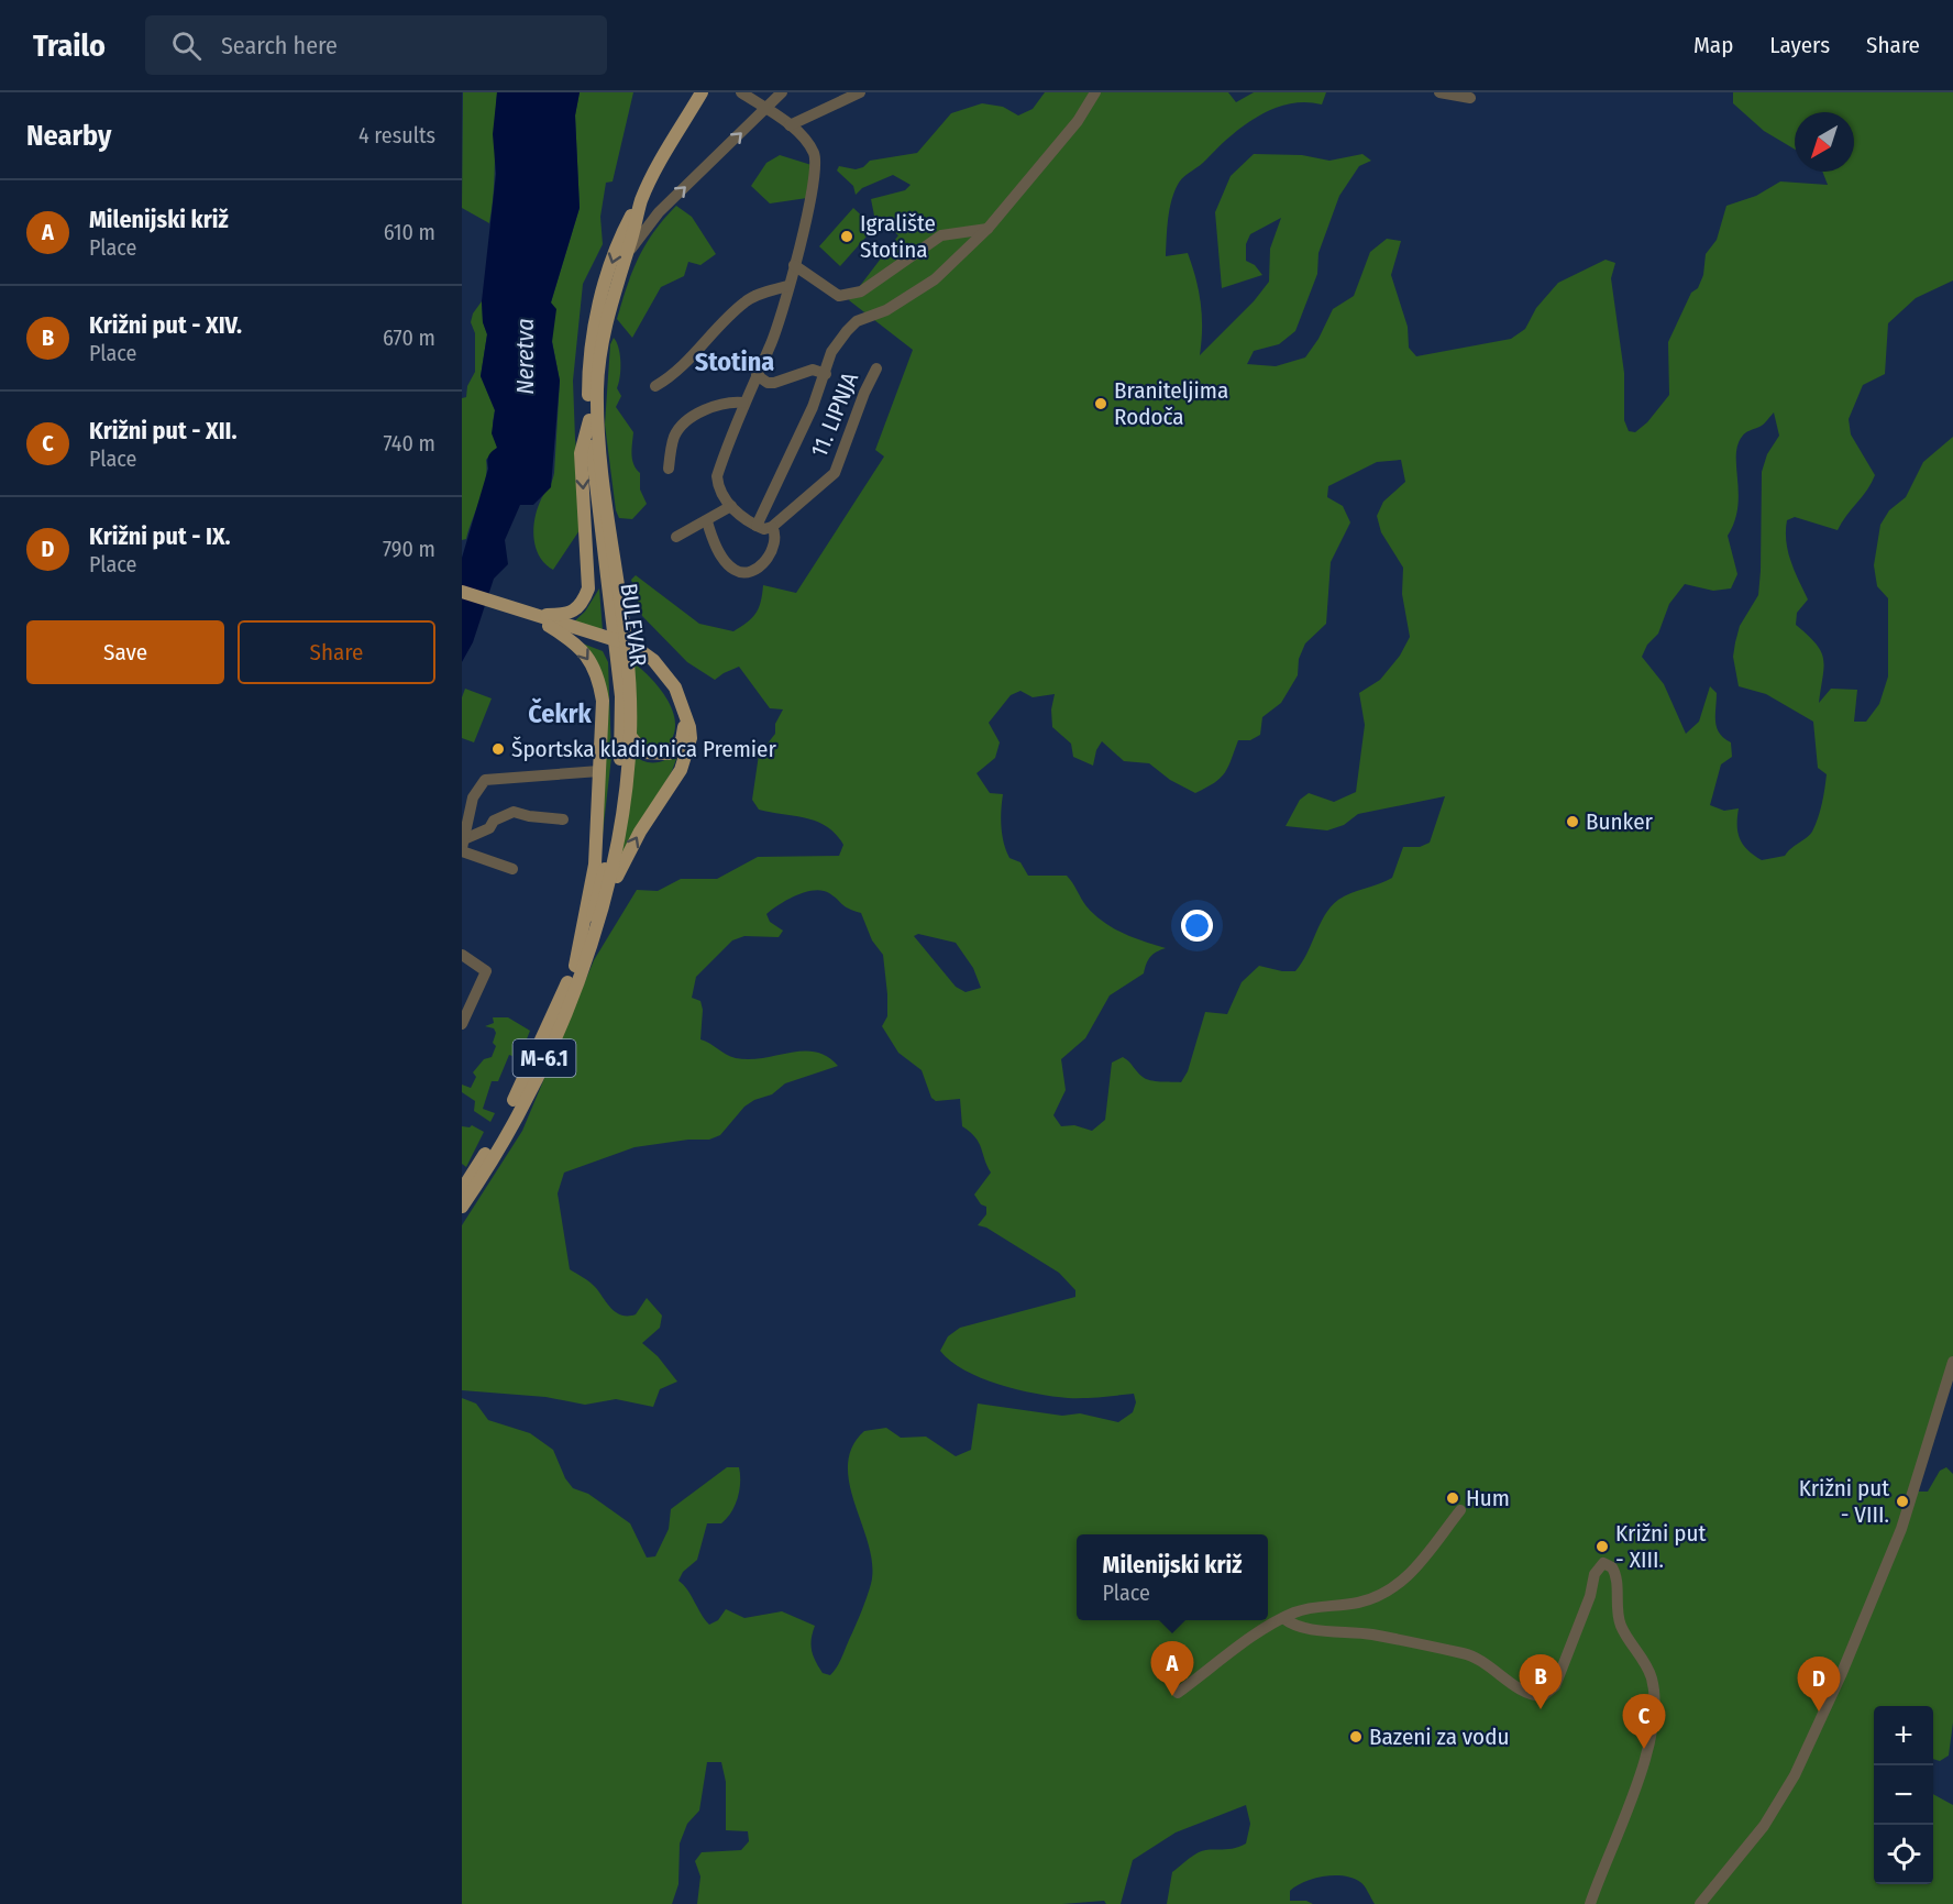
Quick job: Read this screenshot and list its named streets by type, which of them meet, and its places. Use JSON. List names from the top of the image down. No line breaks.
{"streets":{"main road":["BULEVAR","M-6.1"],"street":["11. LIPNJA"]},"crossings":[["BULEVAR","M-6.1"]],"districts":["Stotina","Čekrk"],"water":["Neretva"],"places":["Igralište Stotina","Braniteljima Rodoča","Športska kladionica Premier","Bunker","Hum","Križni put - VIII.","Križni put - XIII.","Bazeni za vodu"],"north":"bottom left","page":{"header":"Trailo","search":"Search here","nav":["Map","Layers","Share"],"heading":["Nearby","4 results"],"list":[{"mark":"A","name":"Milenijski križ","note":"Place","value":"610 m"},{"mark":"B","name":"Križni put - XIV.","note":"Place","value":"670 m"},{"mark":"C","name":"Križni put - XII.","note":"Place","value":"740 m"},{"mark":"D","name":"Križni put - IX.","note":"Place","value":"790 m"}],"buttons":["Save","Share"],"popup":["Milenijski križ","Place"],"pins":["A","B","D","C"],"map_buttons":["+","−"]}}
